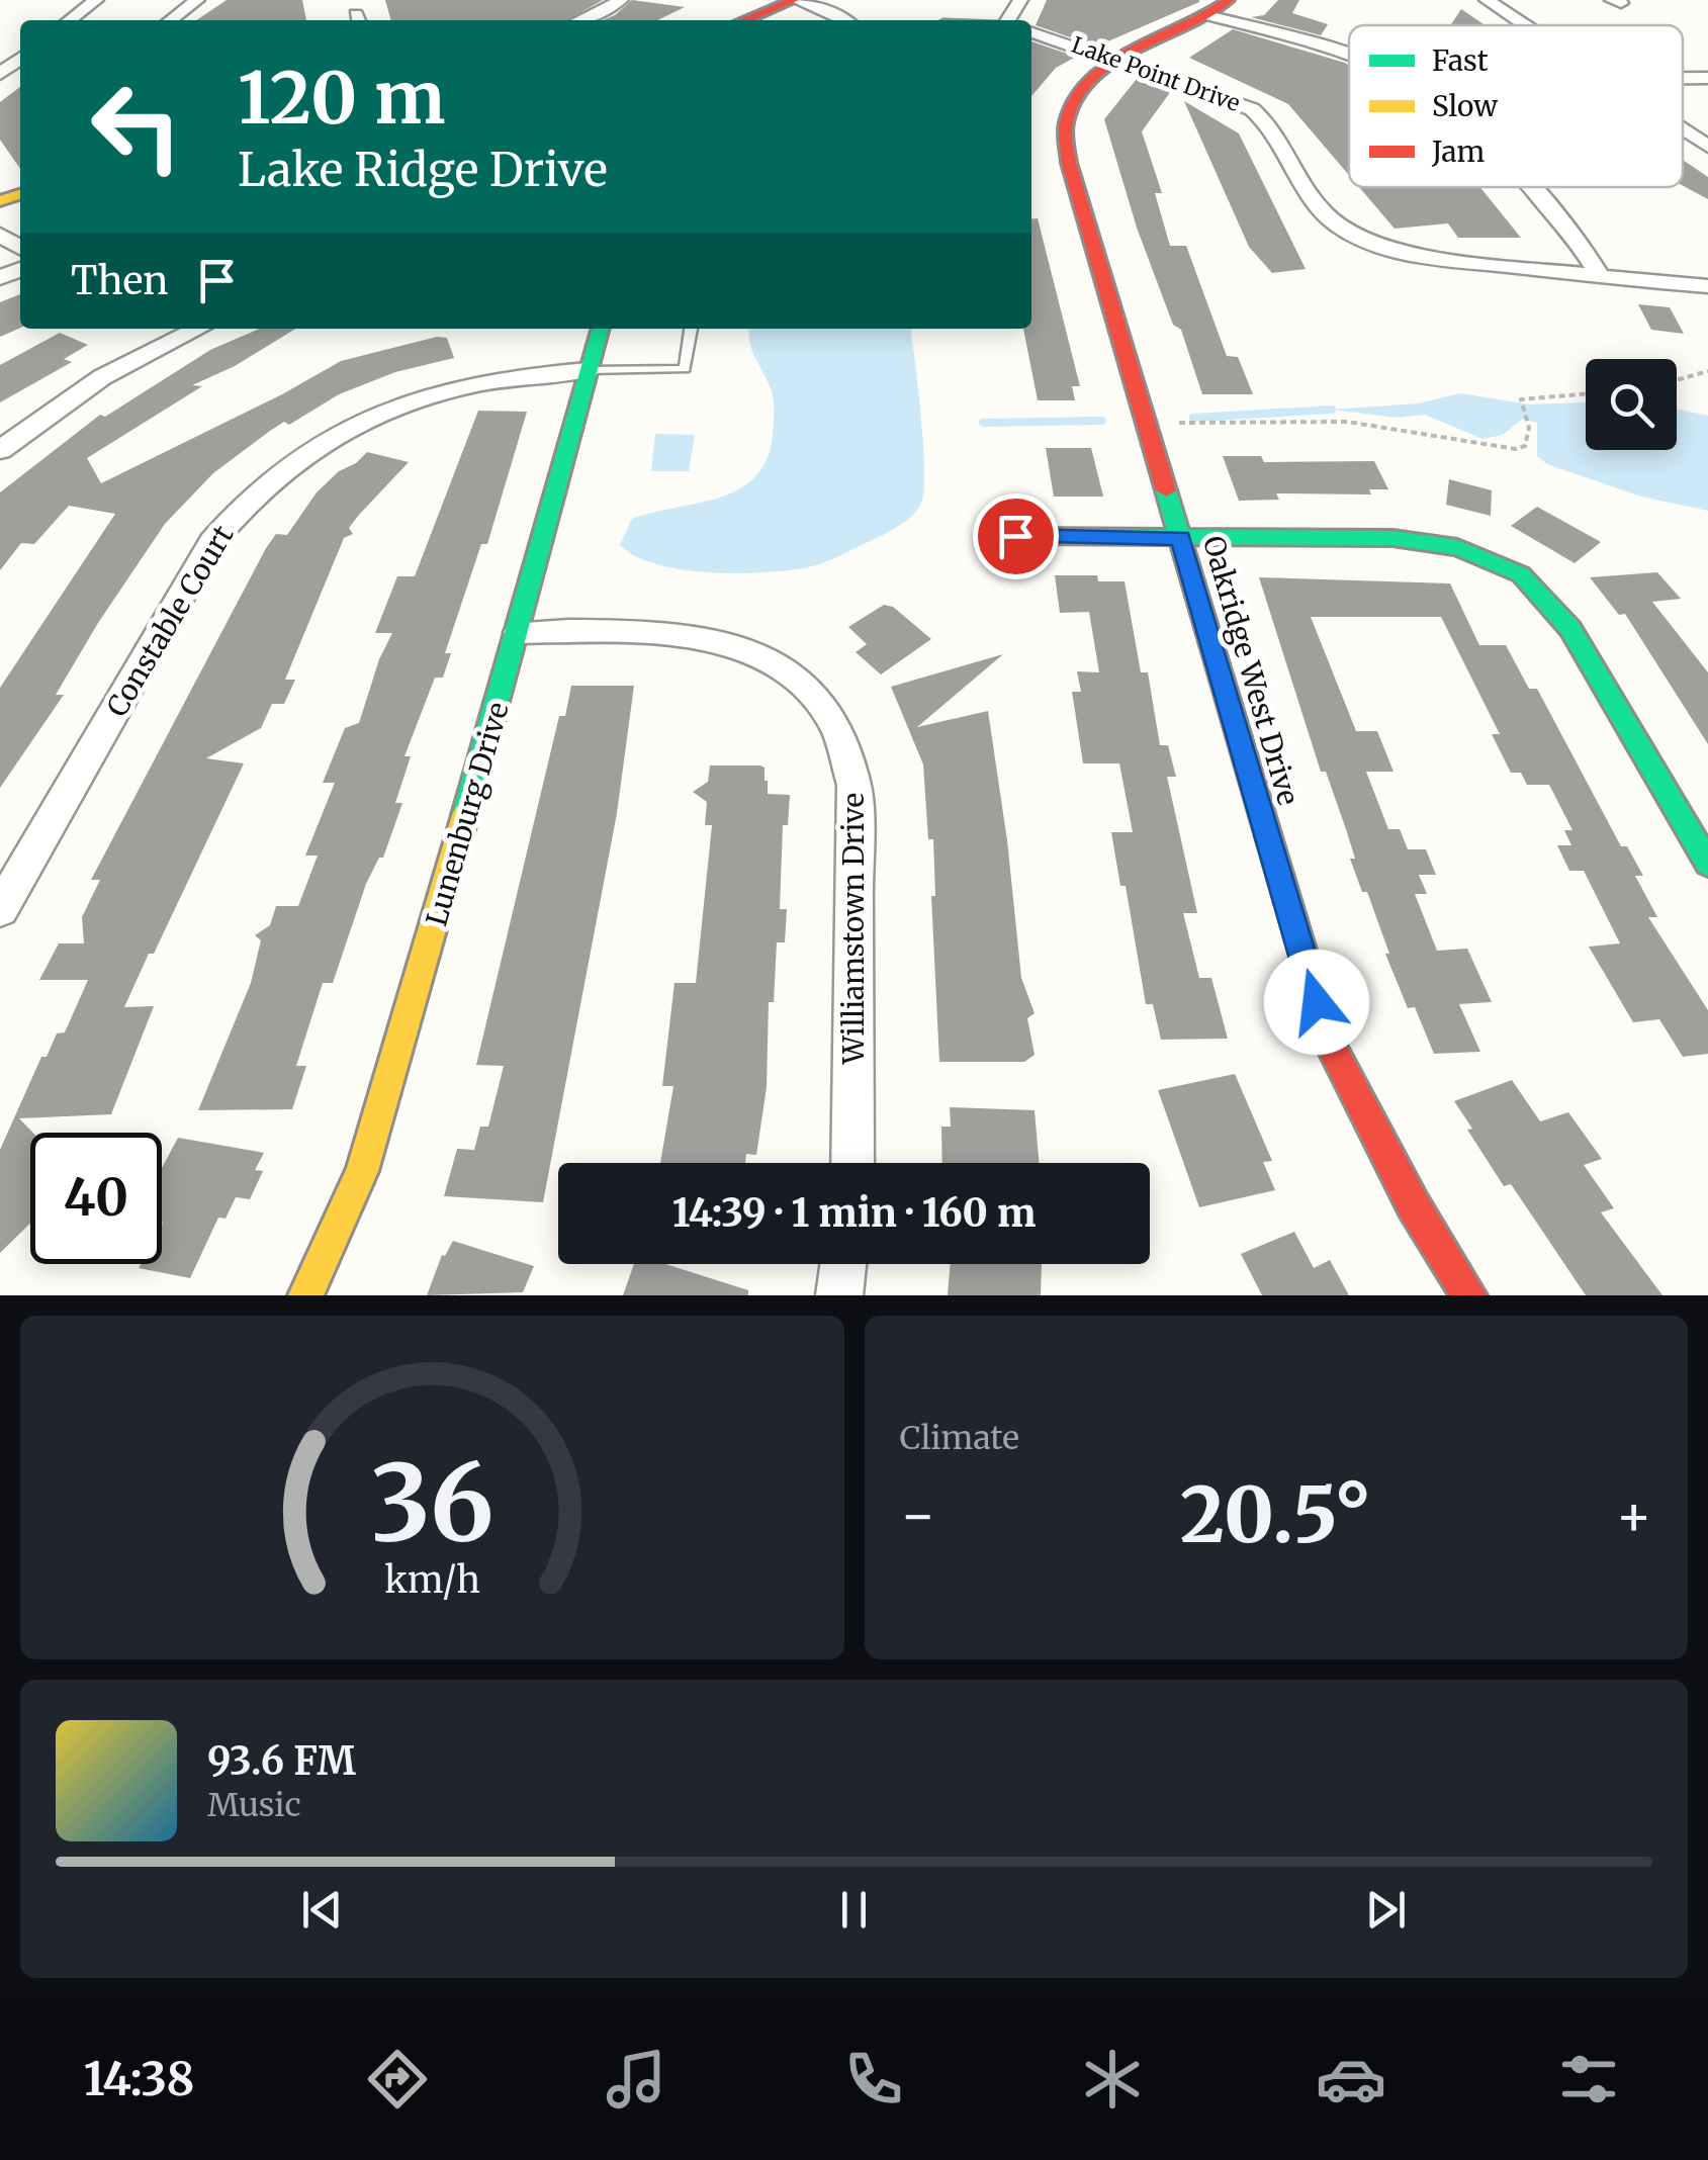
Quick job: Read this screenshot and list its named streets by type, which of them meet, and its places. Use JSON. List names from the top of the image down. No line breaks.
{"streets":{"street":["Lake Point Drive","Constable Court","Oakridge West Drive","Lunenburg Drive","Williamstown Drive"]},"crossings":[["Lake Point Drive","Oakridge West Drive"],["Constable Court","Lunenburg Drive"],["Lunenburg Drive","Williamstown Drive"]],"legend":["Fast","Slow","Jam"],"page":{"turn":["120 m","Lake Ridge Drive"],"then":"Then","limit":"40","trip":"14:39 · 1 min · 160 m","tile":"Climate","heat":["−","20.5°","+"],"song":["93.6 FM","Music"],"tabs":"14:38","gauge":["36","km/h"]}}
